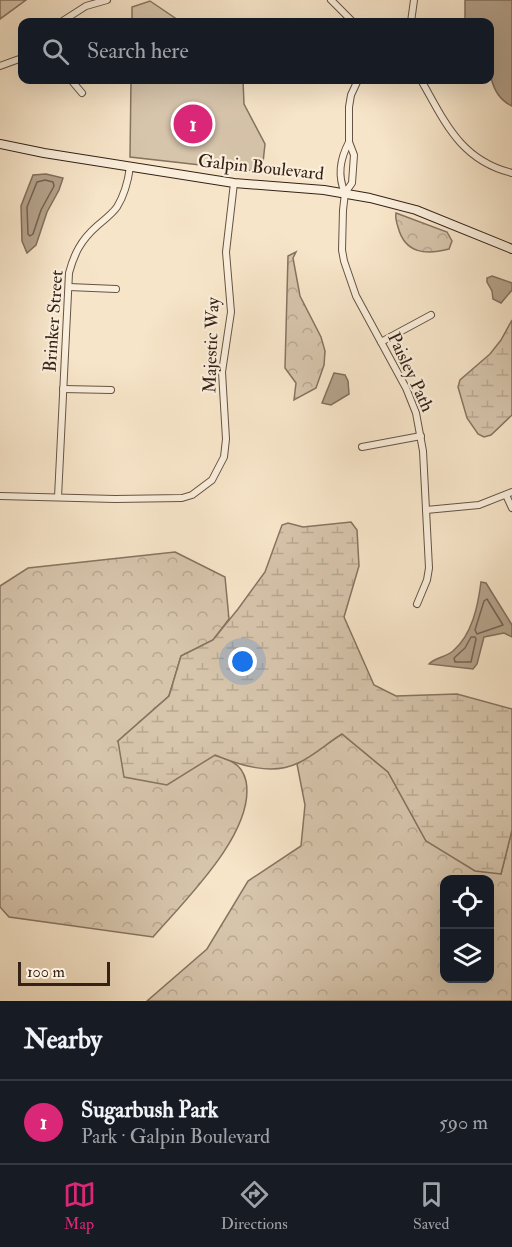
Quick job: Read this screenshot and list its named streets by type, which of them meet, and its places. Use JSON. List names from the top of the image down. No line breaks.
{"streets":{"street":["Galpin Boulevard","Brinker Street","Majestic Way","Paisley Path"]},"crossings":[["Galpin Boulevard","Brinker Street"],["Galpin Boulevard","Majestic Way"],["Galpin Boulevard","Paisley Path"],["Brinker Street","Majestic Way"]],"scale_bar":"100 m","page":{"search":"Search here","pins":"1","scale":"100 m","heading":"Nearby","list":[{"mark":"1","name":"Sugarbush Park","note":"Park · Galpin Boulevard","value":"590 m"}],"nav":["Map","Directions","Saved"]}}
